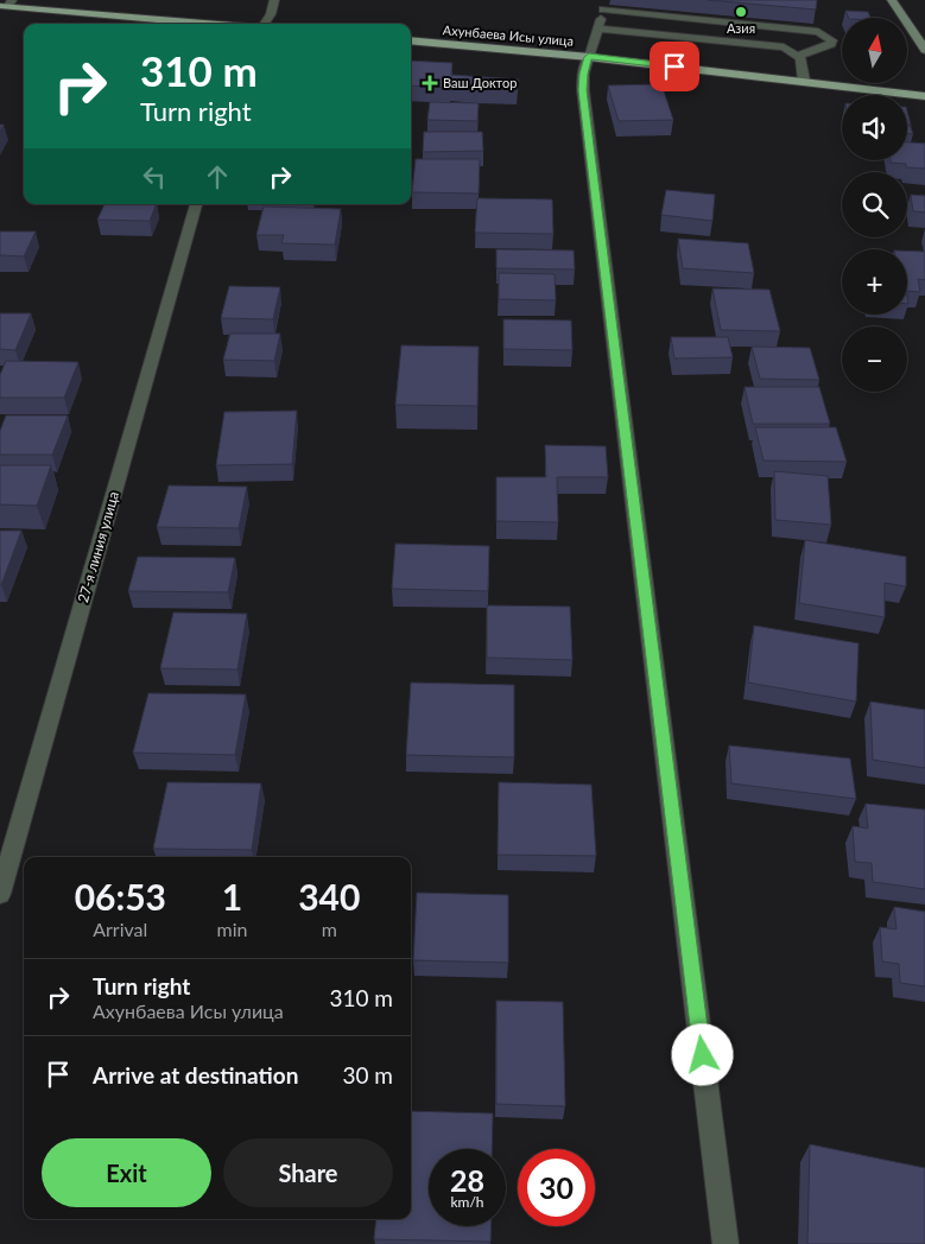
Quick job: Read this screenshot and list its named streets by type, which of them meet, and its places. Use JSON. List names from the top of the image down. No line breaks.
{"streets":{"main road":["Ахунбаева Исы улица"],"street":["27-я линия улица"]},"places":{"other":["Азия"],"health":["Ваш Доктор"]},"north":"top","page":{"map_buttons":["+","−"],"turn":["310 m","Turn right"],"eta":["06:53","Arrival","1","min","340","m"],"list":[{"name":"Turn right","note":"Ахунбаева Исы улица","value":"310 m"},{"name":"Arrive at destination","value":"30 m"}],"buttons":["Exit","Share"],"speed":"28 km/h","limit":"30"}}
